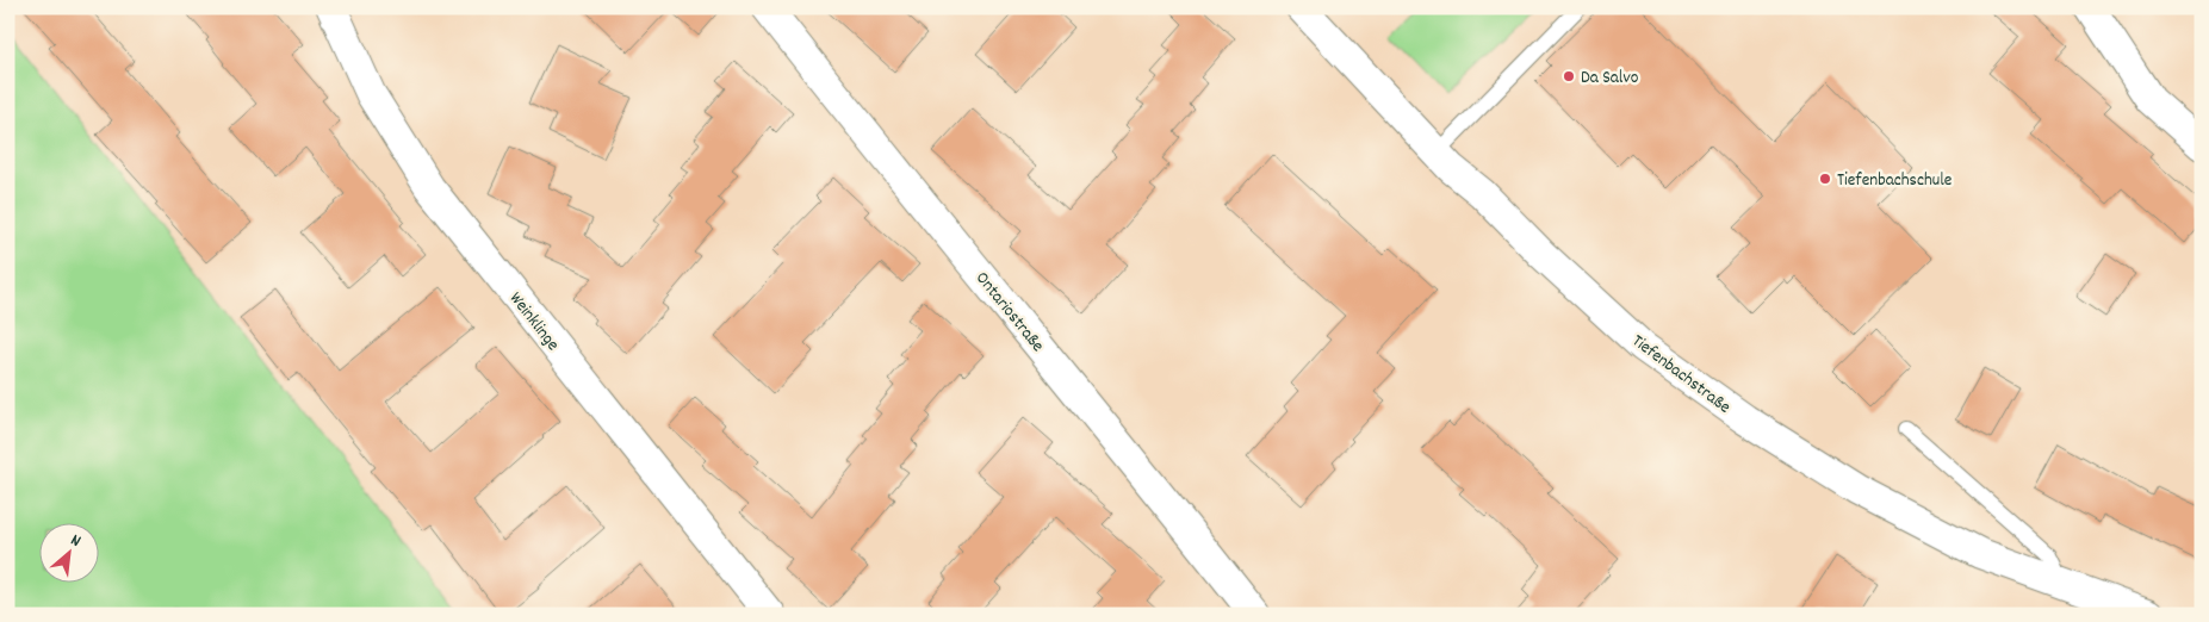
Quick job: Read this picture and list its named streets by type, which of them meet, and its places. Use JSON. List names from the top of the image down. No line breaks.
{"streets":{"street":["Ontariostraße","Weinklinge","Tiefenbachstraße"]},"places":["Da Salvo","Tiefenbachschule"],"north":"top right"}
